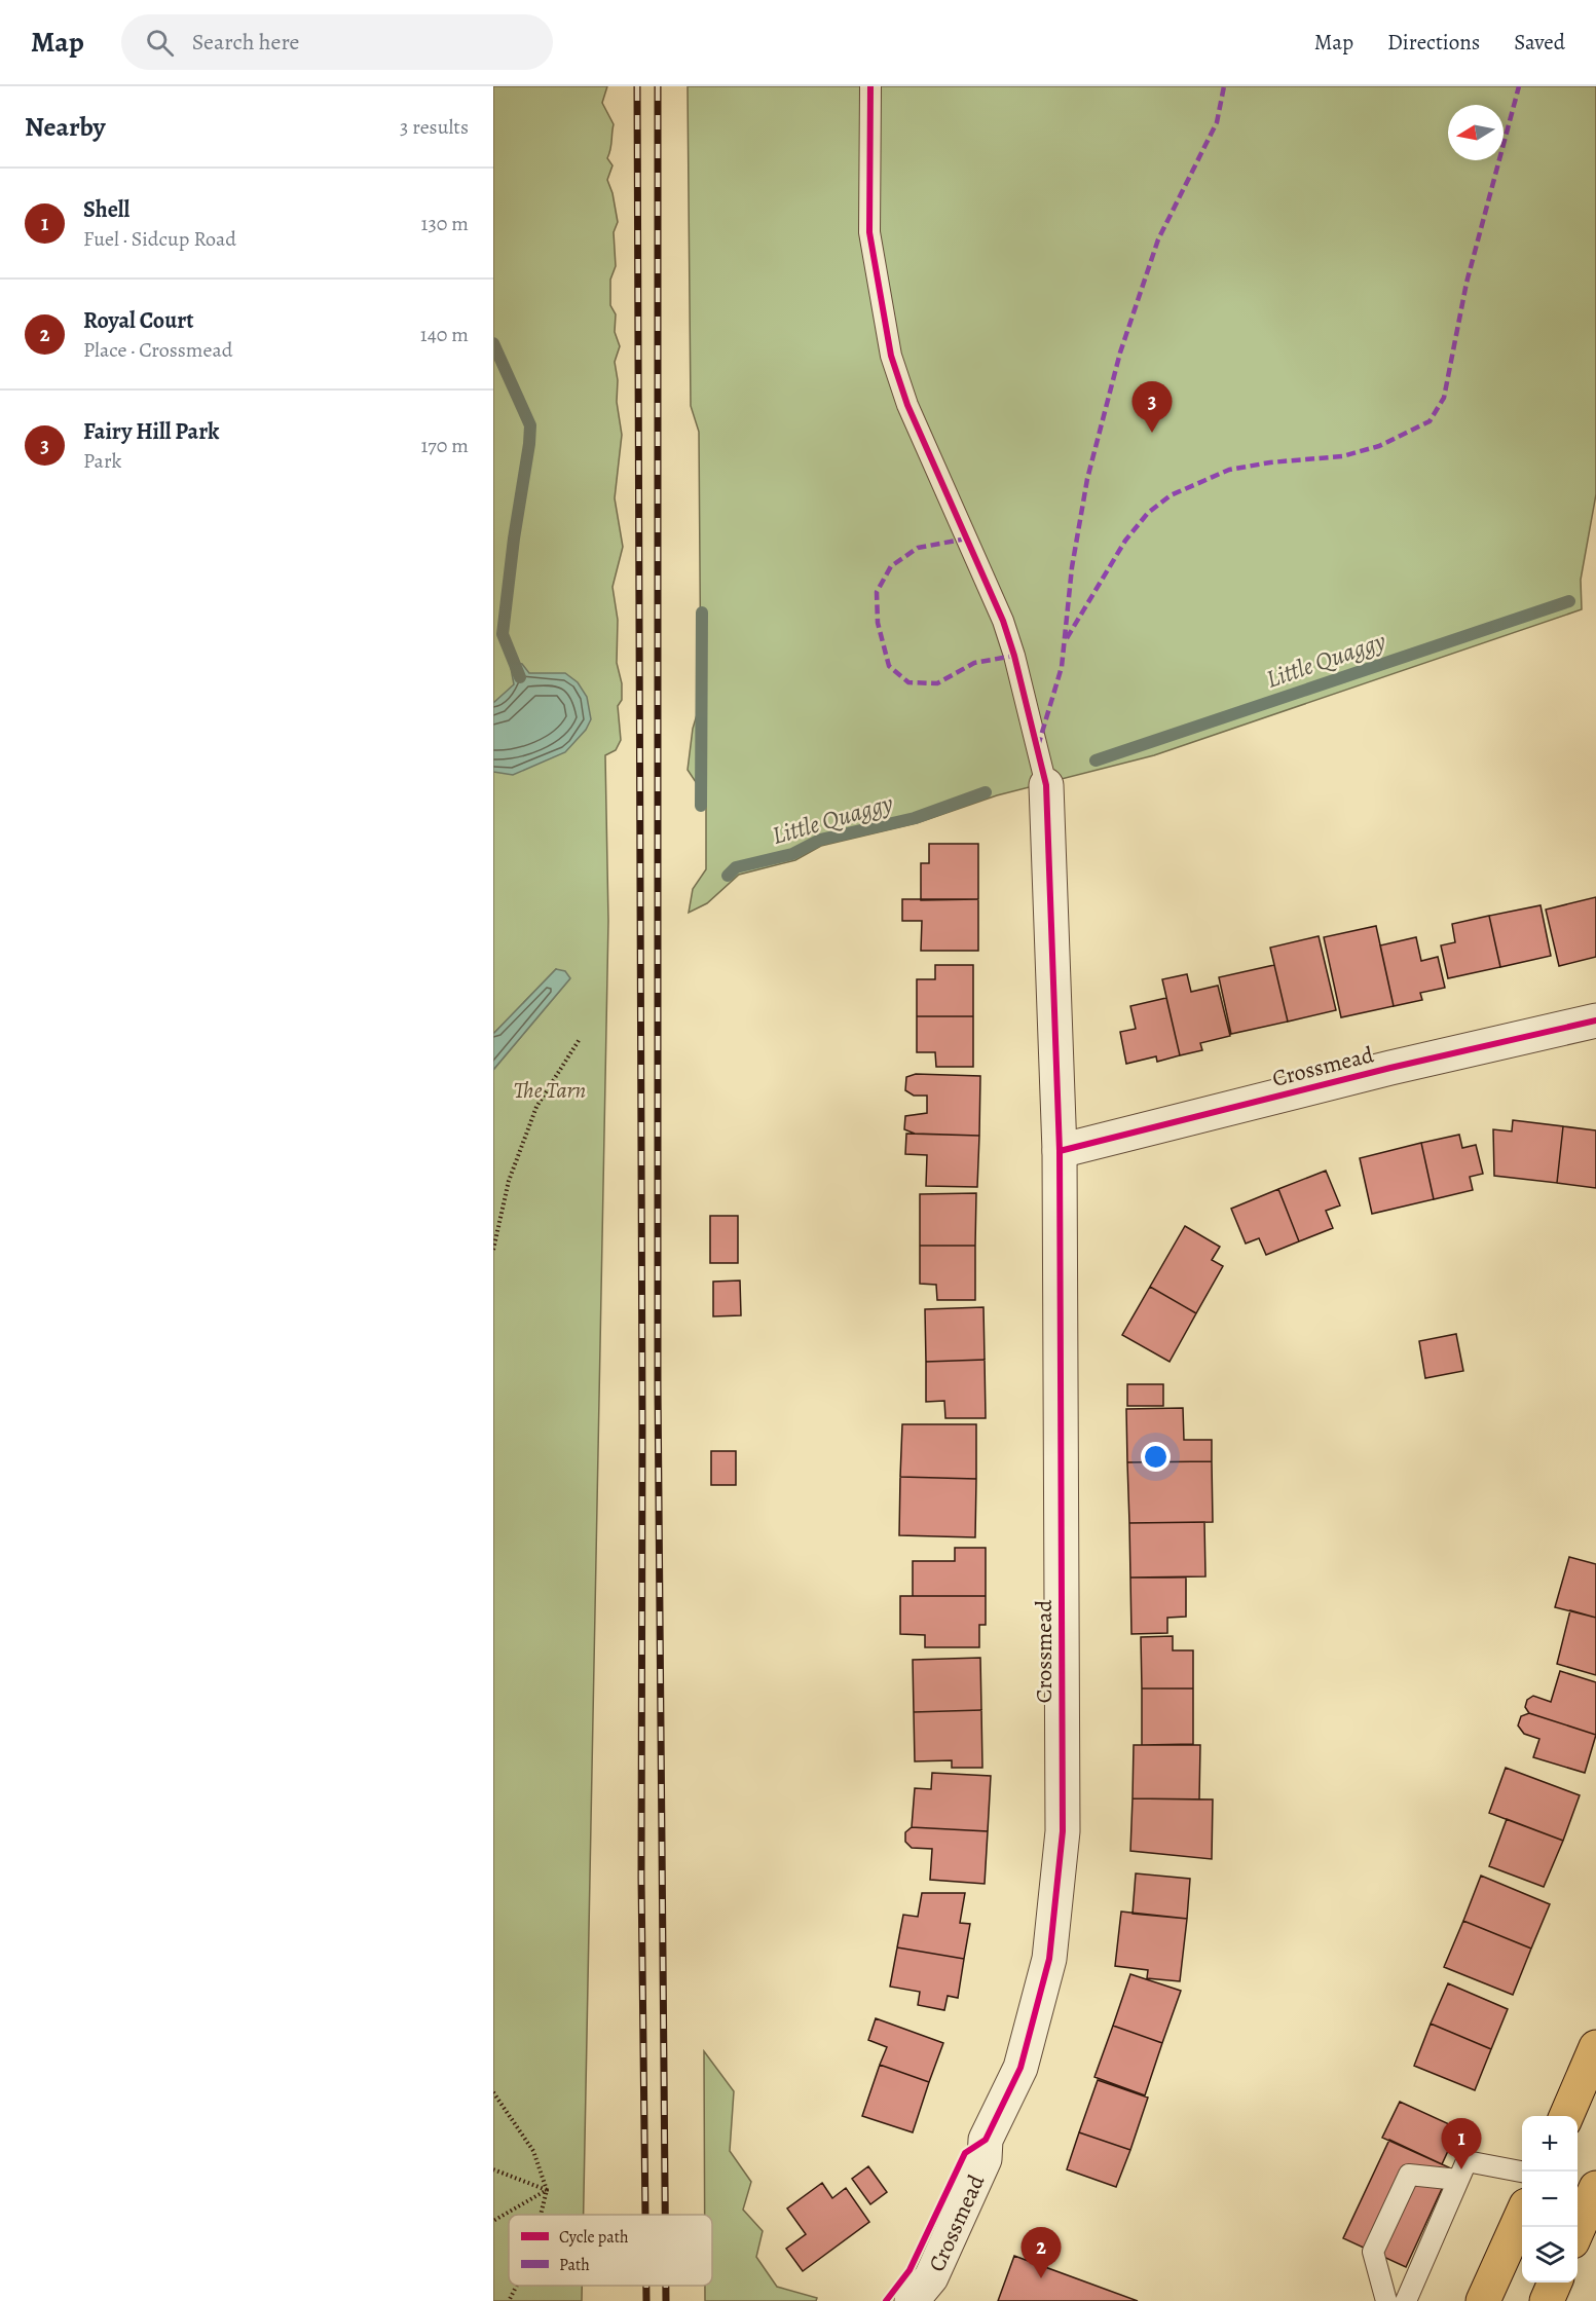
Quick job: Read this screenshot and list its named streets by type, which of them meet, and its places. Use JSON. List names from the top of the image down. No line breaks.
{"streets":{"street":["Crossmead"]},"water":["Little Quaggy"],"parks":["The Tarn"],"legend":["Cycle path","Path"],"north":"left","page":{"header":"Map","search":"Search here","nav":["Map","Directions","Saved"],"heading":["Nearby","3 results"],"list":[{"mark":"1","name":"Shell","note":"Fuel · Sidcup Road","value":"130 m"},{"mark":"2","name":"Royal Court","note":"Place · Crossmead","value":"140 m"},{"mark":"3","name":"Fairy Hill Park","note":"Park","value":"170 m"}],"pins":["3","1","2"],"map_buttons":["+","−"]}}
